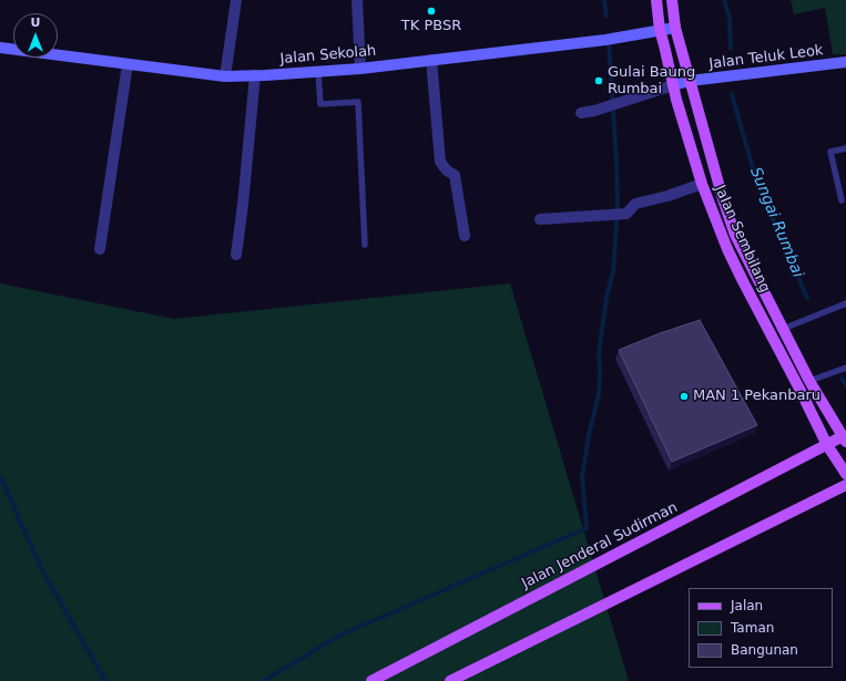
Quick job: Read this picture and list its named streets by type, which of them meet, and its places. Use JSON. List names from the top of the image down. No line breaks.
{"streets":{"main road":["Jalan Sembilang","Jalan Jenderal Sudirman"],"street":["Jalan Sekolah","Jalan Teluk Leok"]},"crossings":[["Jalan Sekolah","Jalan Sembilang"],["Jalan Teluk Leok","Jalan Sembilang"],["Jalan Sembilang","Jalan Jenderal Sudirman"]],"water":["Sungai Rumbai"],"places":["TK PBSR","Gulai Baung Rumbai","MAN 1 Pekanbaru"],"legend":["Jalan","Taman","Bangunan"],"north":"top"}
